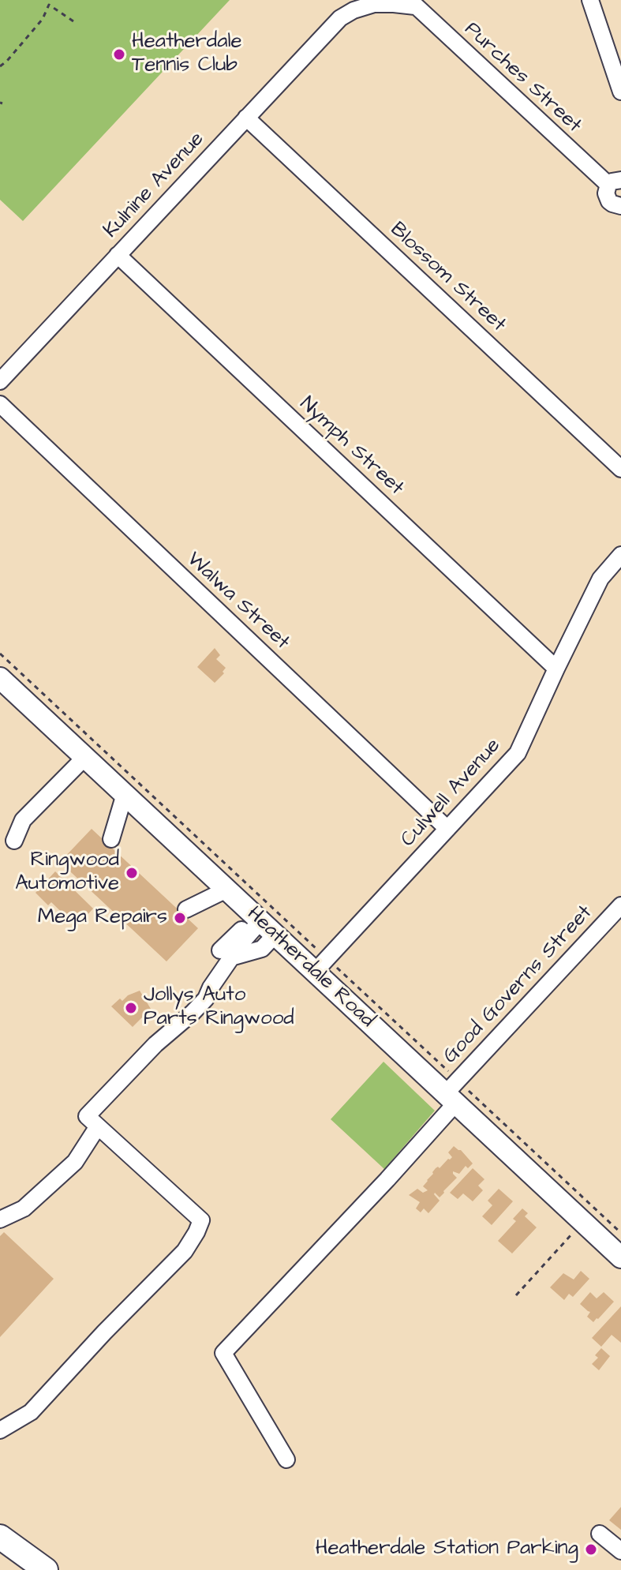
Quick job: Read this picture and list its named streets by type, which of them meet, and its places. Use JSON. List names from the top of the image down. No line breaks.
{"streets":{"main road":["Heatherdale Road"],"street":["Purches Street","Kulnine Avenue","Blossom Street","Nymph Street","Walwa Street","Culwell Avenue","Good Governs Street"]},"crossings":[["Purches Street","Kulnine Avenue"],["Kulnine Avenue","Blossom Street"],["Kulnine Avenue","Nymph Street"],["Nymph Street","Culwell Avenue"],["Walwa Street","Culwell Avenue"],["Culwell Avenue","Heatherdale Road"],["Heatherdale Road","Good Governs Street"]],"places":["Heatherdale Tennis Club","Ringwood Automotive","Mega Repairs","Jollys Auto Parts Ringwood","Heatherdale Station Parking"]}
